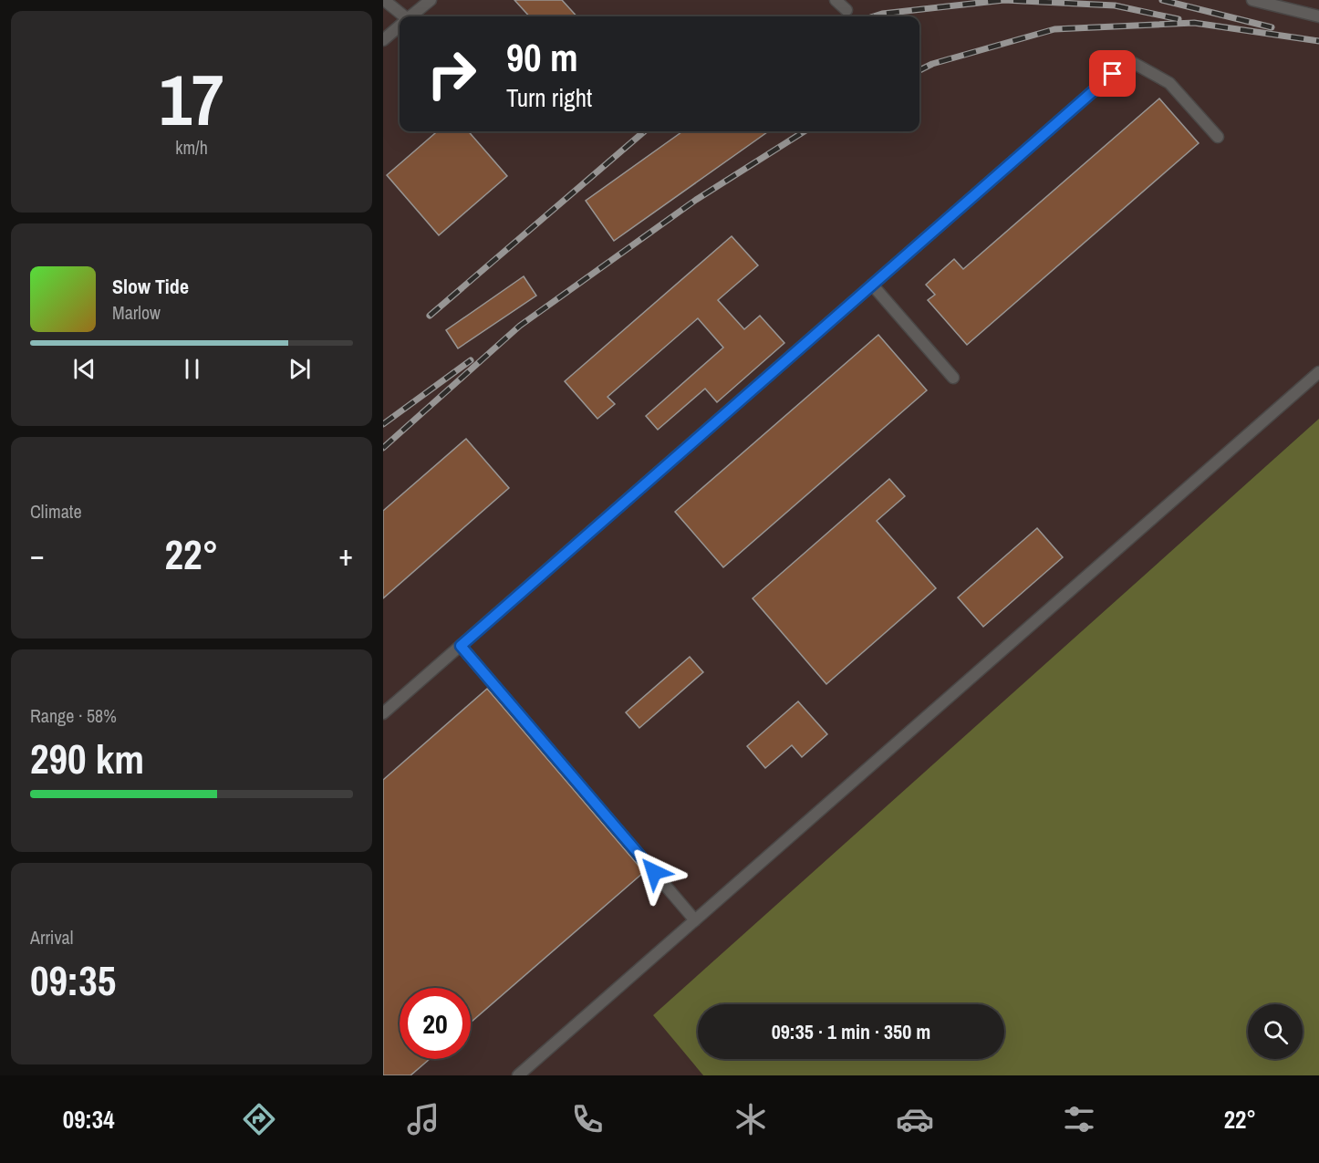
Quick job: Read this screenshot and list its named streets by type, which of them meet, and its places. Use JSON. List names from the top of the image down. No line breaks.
{"page":{"tile":[["17","km/h"],"Climate",["Range · 58%","290 km"],["Arrival","09:35"]],"turn":["90 m","Turn right"],"song":["Slow Tide","Marlow"],"heat":["−","22°","+"],"limit":"20","trip":"09:35 · 1 min · 350 m","tabs":["09:34","22°"]}}
